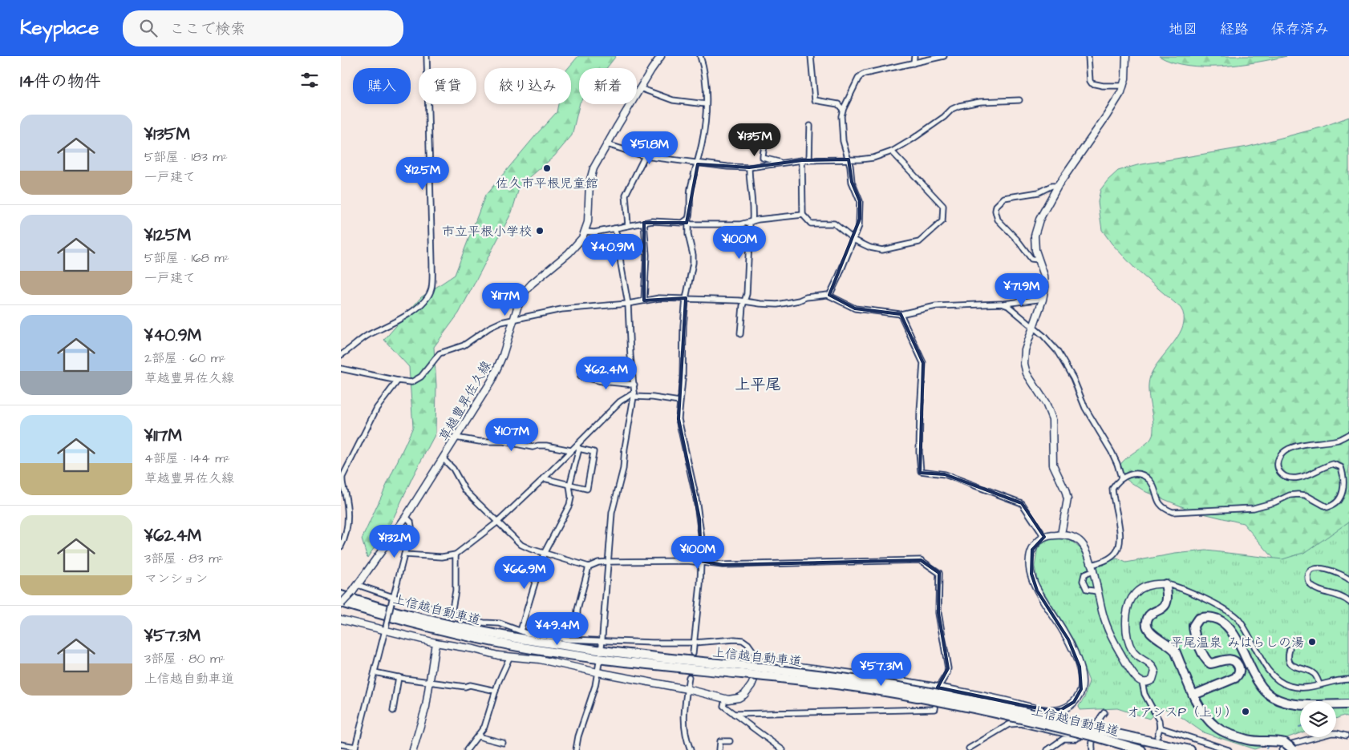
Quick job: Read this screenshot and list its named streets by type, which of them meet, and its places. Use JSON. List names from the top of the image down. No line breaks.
{"streets":{"highway":["上信越自動車道"],"street":["草越豊昇佐久線"]},"crossings":[["草越豊昇佐久線","上信越自動車道"]],"districts":["上平尾"],"places":["佐久市平根児童館","市立平根小学校","平尾温泉 みはらしの湯","オアシスP（上り）"],"page":{"header":"Keyplace","search":"ここで検索","nav":["地図","経路","保存済み"],"heading":"14件の物件","chip":["購入","賃貸","絞り込み","新着"],"list":[{"name":"¥135M","note":"5部屋 · 183 m² · 一戸建て"},{"name":"¥125M","note":"5部屋 · 168 m² · 一戸建て"},{"name":"¥40.9M","note":"2部屋 · 60 m² · 草越豊昇佐久線"},{"name":"¥117M","note":"4部屋 · 144 m² · 草越豊昇佐久線"},{"name":"¥62.4M","note":"3部屋 · 83 m² · マンション"},{"name":"¥57.3M","note":"3部屋 · 80 m² · 上信越自動車道"}],"price":["¥135M","¥51.8M","¥125M","¥100M","¥40.9M","¥71.9M","¥117M","¥62.4M","¥107M","¥132M","¥100M","¥66.9M","¥49.4M","¥57.3M"]}}
